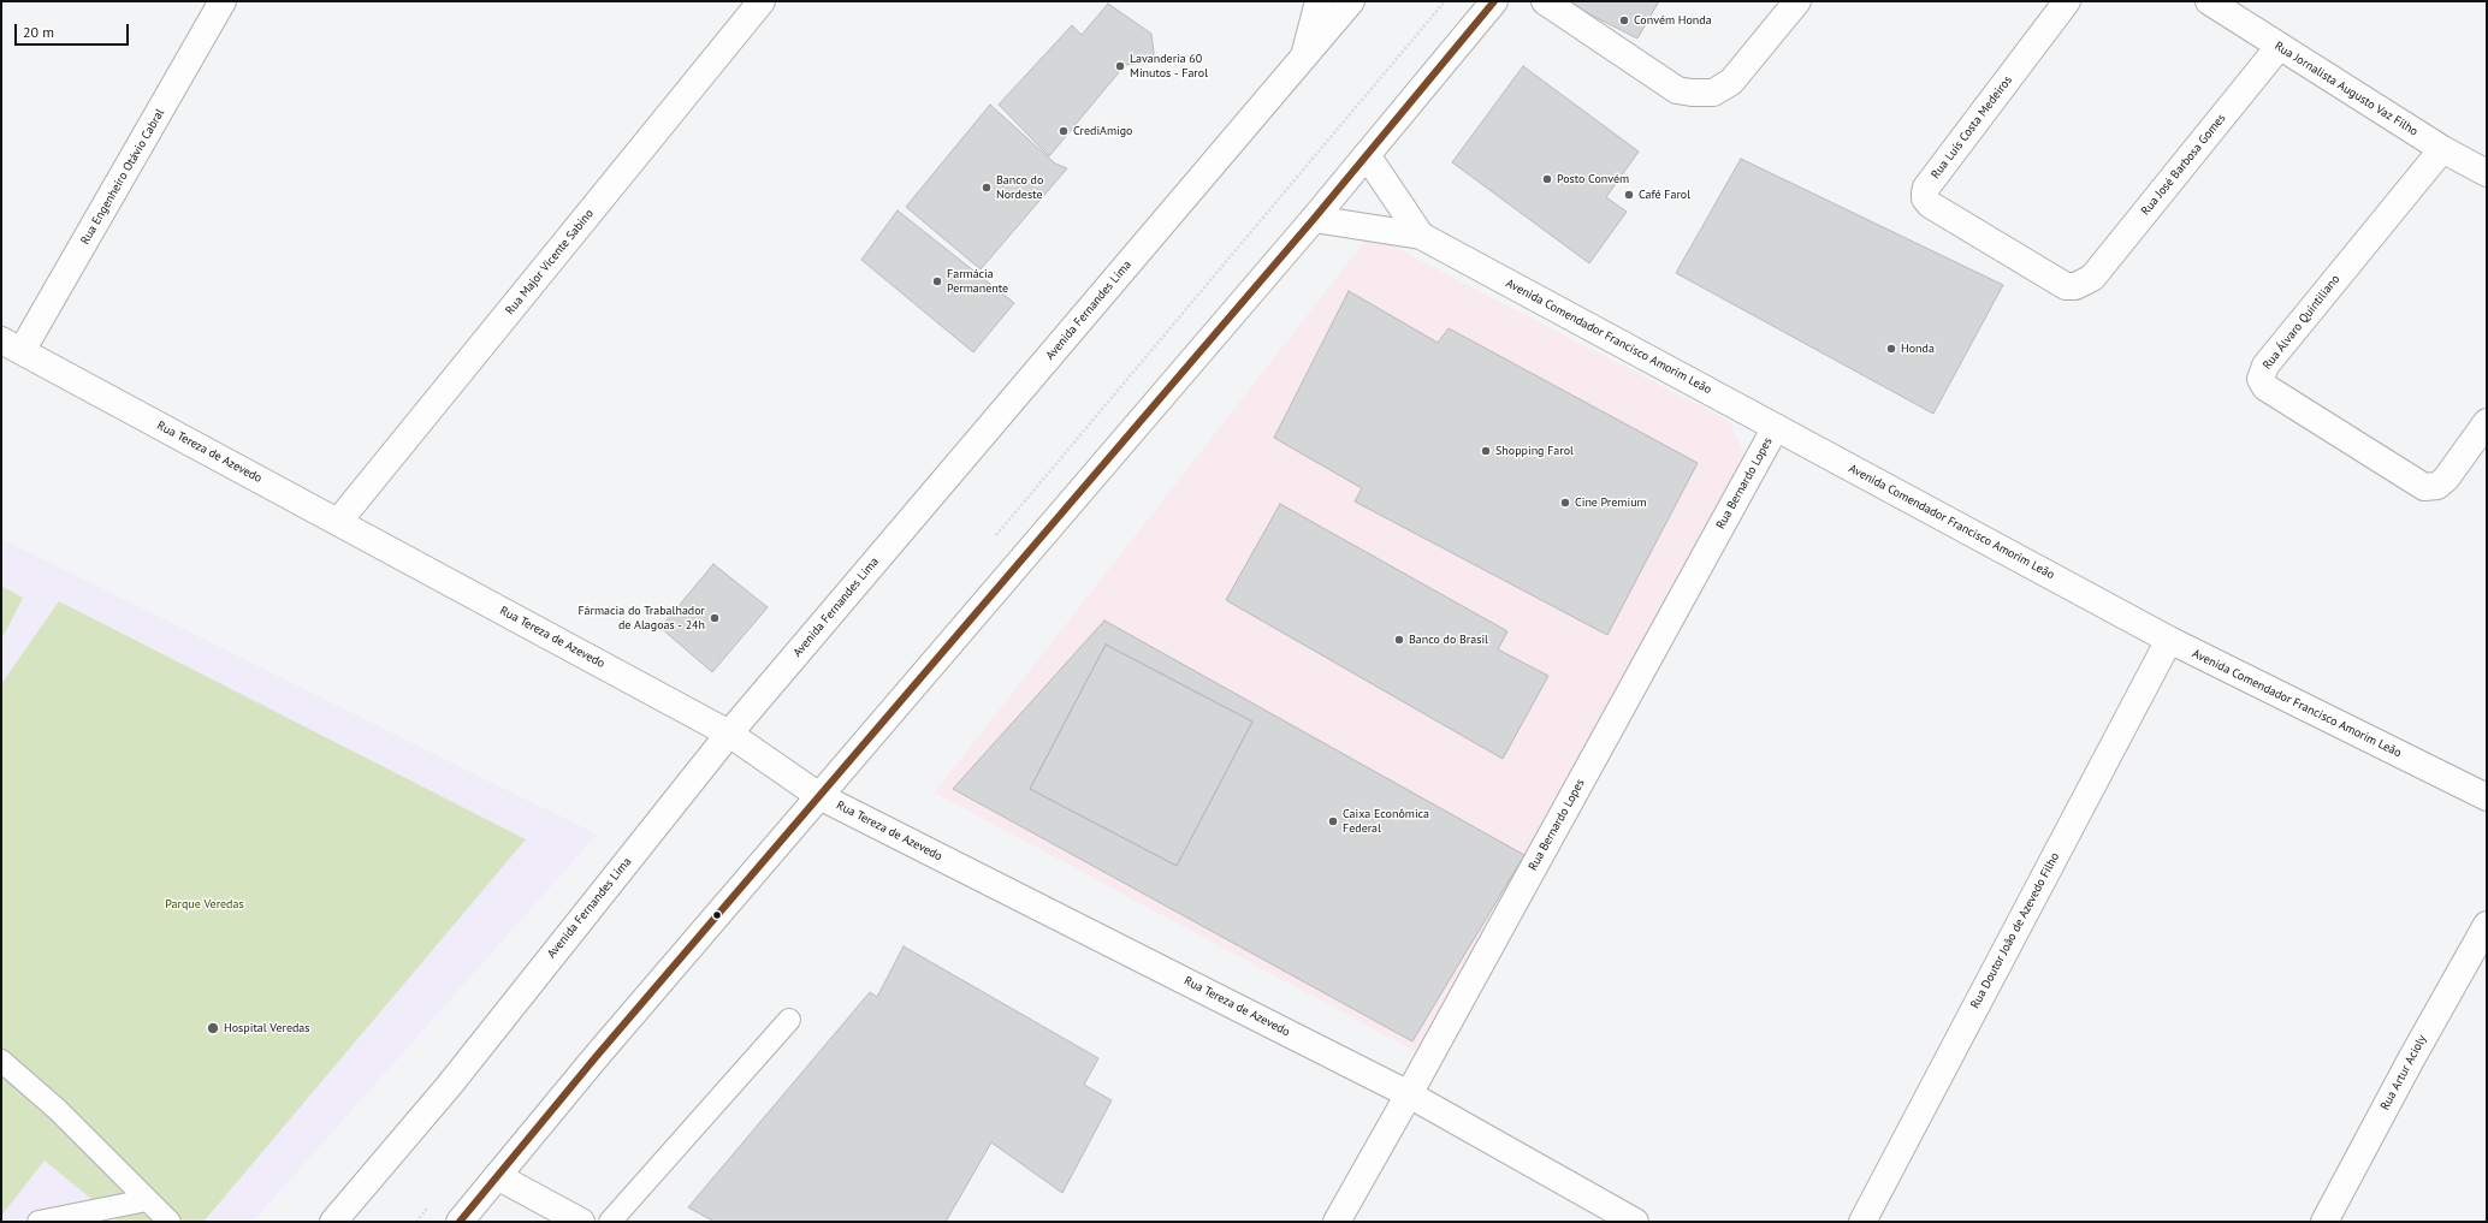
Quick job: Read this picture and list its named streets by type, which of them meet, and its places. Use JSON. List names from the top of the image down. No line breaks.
{"streets":{"main road":["Rua Jornalista Augusto Vaz Filho","Rua Luís Costa Medeiros","Rua José Barbosa Gomes","Rua Engenheiro Otávio Cabral","Rua Major Vicente Sabino","Avenida Fernandes Lima","Rua Álvaro Quintiliano","Avenida Comendador Francisco Amorim Leão","Rua Tereza de Azevedo","Rua Bernardo Lopes","Rua Doutor João de Azevedo Filho","Rua Artur Acioly"]},"crossings":[["Rua Jornalista Augusto Vaz Filho","Rua José Barbosa Gomes"],["Rua Jornalista Augusto Vaz Filho","Rua Álvaro Quintiliano"],["Rua Luís Costa Medeiros","Rua José Barbosa Gomes"],["Rua Engenheiro Otávio Cabral","Rua Tereza de Azevedo"],["Rua Major Vicente Sabino","Rua Tereza de Azevedo"],["Avenida Fernandes Lima","Rua Tereza de Azevedo"],["Avenida Comendador Francisco Amorim Leão","Rua Bernardo Lopes"],["Avenida Comendador Francisco Amorim Leão","Rua Doutor João de Azevedo Filho"],["Rua Tereza de Azevedo","Rua Bernardo Lopes"]],"parks":["Parque Veredas"],"places":["Convém Honda","Lavanderia 60 Minutos - Farol","CrediAmigo","Posto Convém","Banco do Nordeste","Café Farol","Farmácia Permanente","Honda","Shopping Farol","Cine Premium","Fármacia do Trabalhador de Alagoas - 24h","Banco do Brasil","Caixa Econômica Federal","Hospital Veredas"],"scale_bar":"20 m"}
